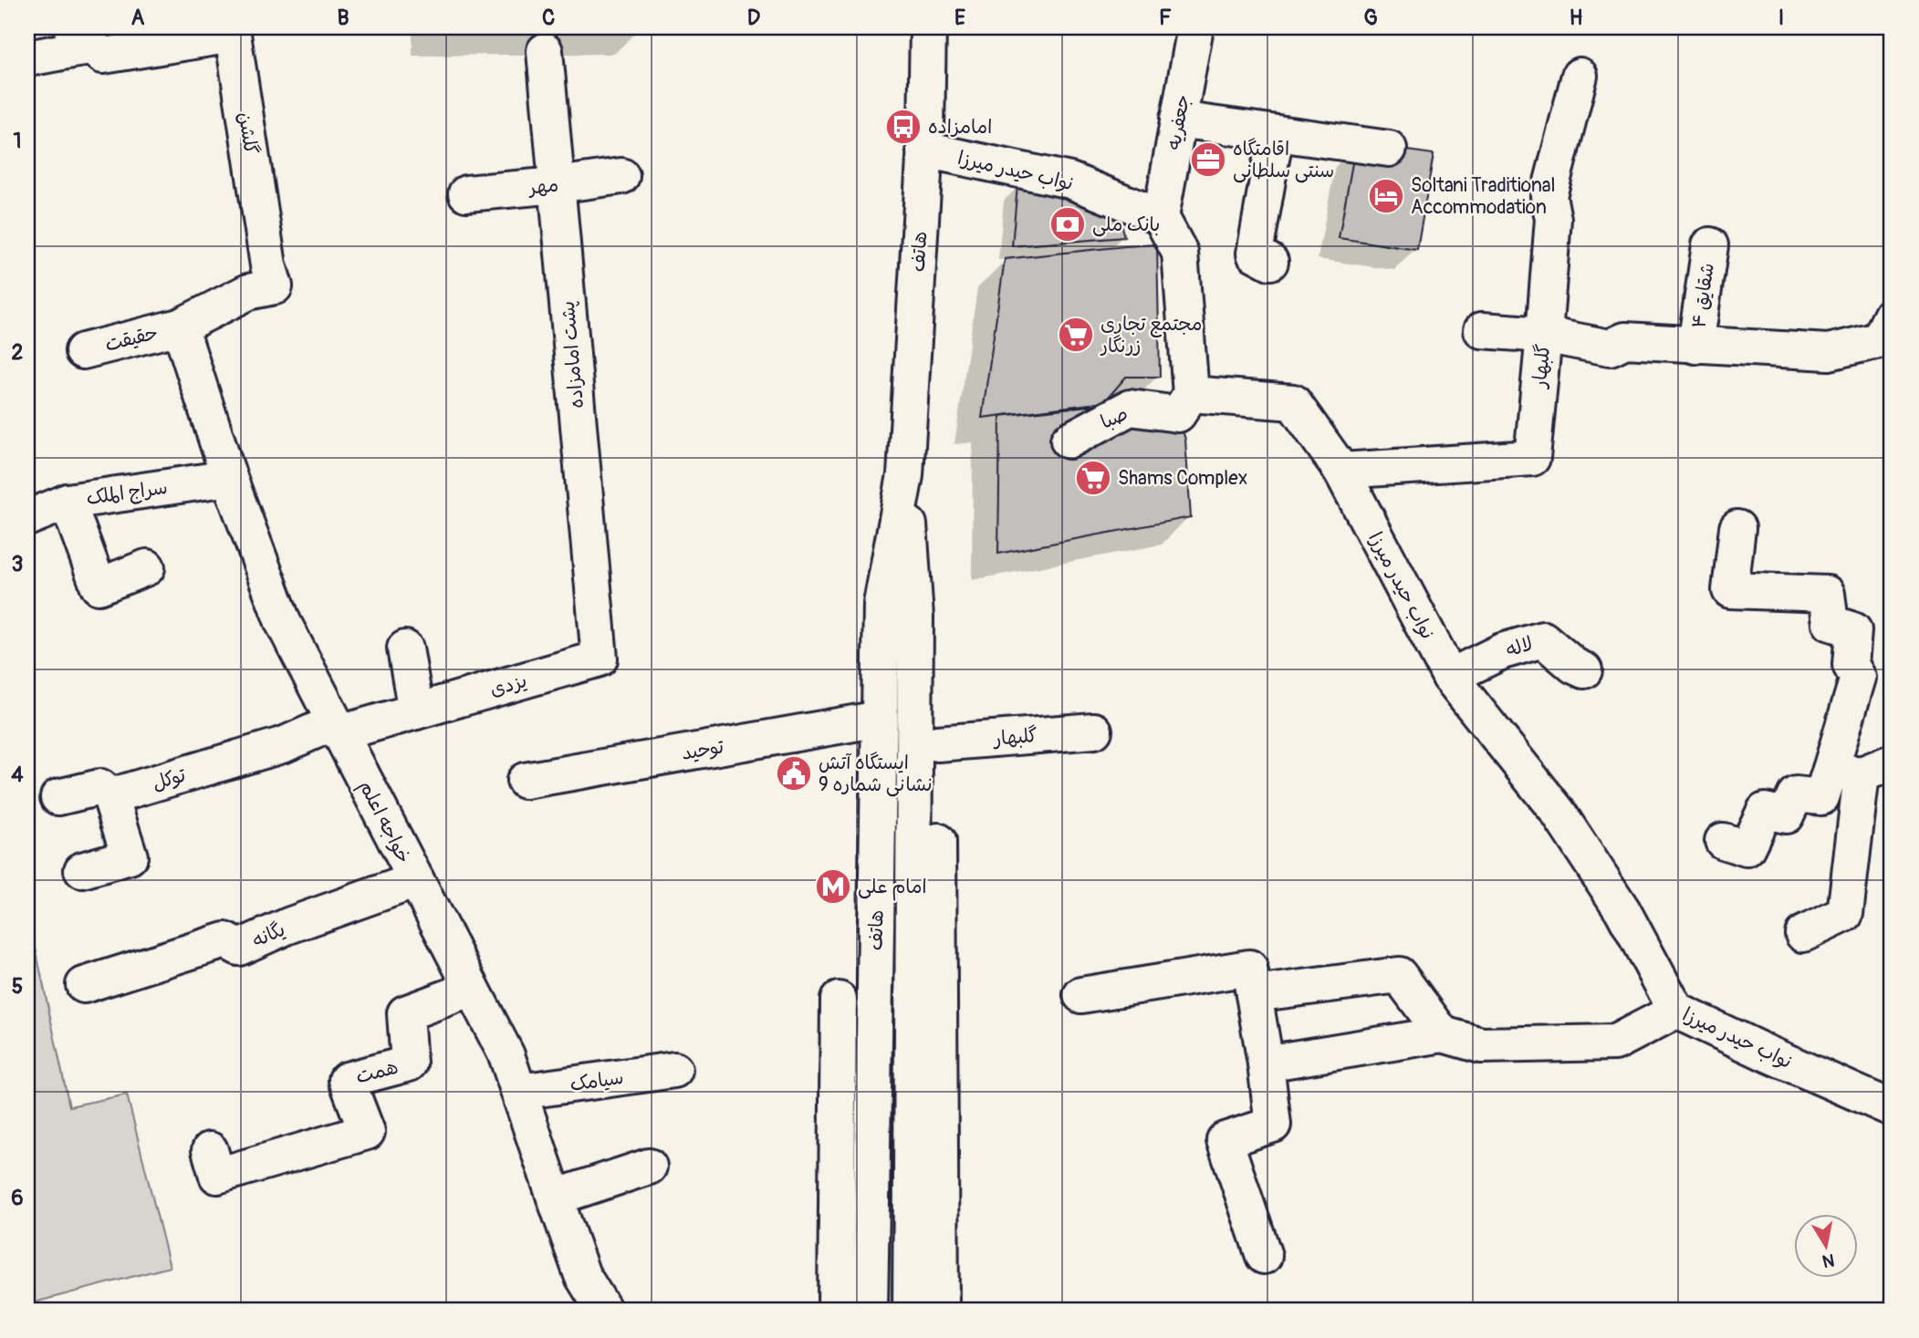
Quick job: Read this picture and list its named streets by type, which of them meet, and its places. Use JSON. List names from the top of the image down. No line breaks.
{"streets":{"street":["جعفریه","گلشن","نواب حیدر میرزا","مهر","هاتف","شقایق ۴","حقیقت","پشت امامزاده","گلبهار","صبا","سراج الملک","لاله","یزدی","توحید","توکل","خواجه اعلم","یگانه","همت","سیامک"]},"crossings":[["جعفریه","نواب حیدر میرزا"],["گلشن","حقیقت"],["گلشن","خواجه اعلم"],["نواب حیدر میرزا","هاتف"],["نواب حیدر میرزا","گلبهار"],["نواب حیدر میرزا","صبا"],["نواب حیدر میرزا","لاله"],["مهر","پشت امامزاده"],["هاتف","توحید"],["شقایق ۴","گلبهار"],["حقیقت","خواجه اعلم"],["پشت امامزاده","یزدی"],["سراج الملک","خواجه اعلم"],["یزدی","توکل"],["یزدی","خواجه اعلم"],["توکل","خواجه اعلم"],["خواجه اعلم","یگانه"],["خواجه اعلم","همت"],["خواجه اعلم","سیامک"]],"places":{"bus stop":["امامزاده"],"office":["اقامتگاه سنتی سلطانی"],"hotel":["Soltani Traditional Accommodation"],"bank":["بانک ملی"],"supermarket":["مجتمع تجاری زرنگار","Shams Complex"],"public building":["ایستگاه آتش نشانی شماره 9"],"metro station":["امام علی"]},"north":"bottom","grid":{"columns":["A","B","C","D","E","F","G","H","I"],"rows":["1","2","3","4","5","6"]}}
